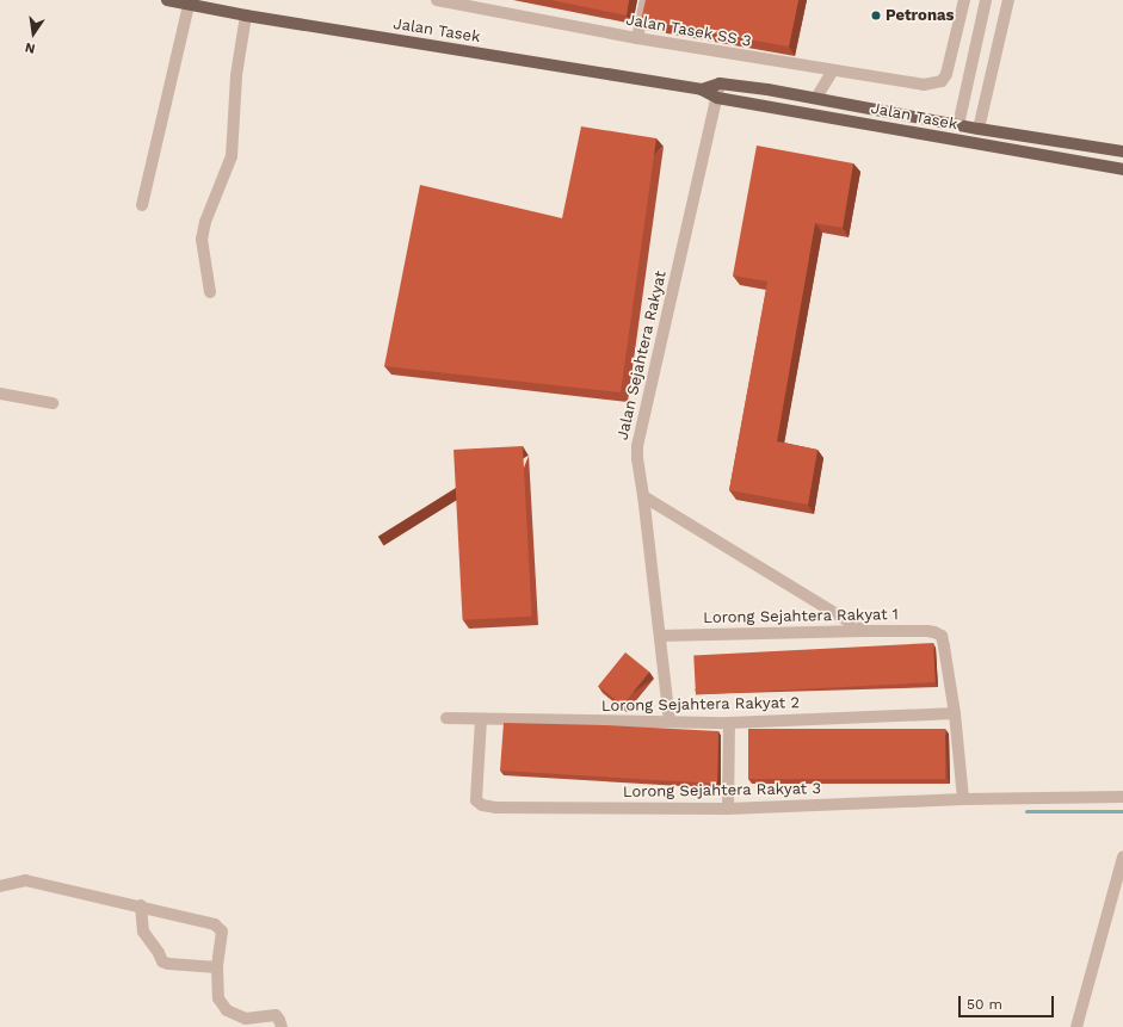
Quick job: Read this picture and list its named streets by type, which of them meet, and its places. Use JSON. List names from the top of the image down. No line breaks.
{"streets":{"main road":["Jalan Tasek"],"street":["Jalan Tasek SS 3","Jalan Sejahtera Rakyat","Lorong Sejahtera Rakyat 1","Lorong Sejahtera Rakyat 2","Lorong Sejahtera Rakyat 3"]},"crossings":[["Jalan Tasek","Jalan Sejahtera Rakyat"],["Jalan Sejahtera Rakyat","Lorong Sejahtera Rakyat 1"],["Jalan Sejahtera Rakyat","Lorong Sejahtera Rakyat 2"],["Lorong Sejahtera Rakyat 1","Lorong Sejahtera Rakyat 2"],["Lorong Sejahtera Rakyat 2","Lorong Sejahtera Rakyat 3"]],"places":["Petronas"],"scale_bar":"50 m","north":"bottom"}
